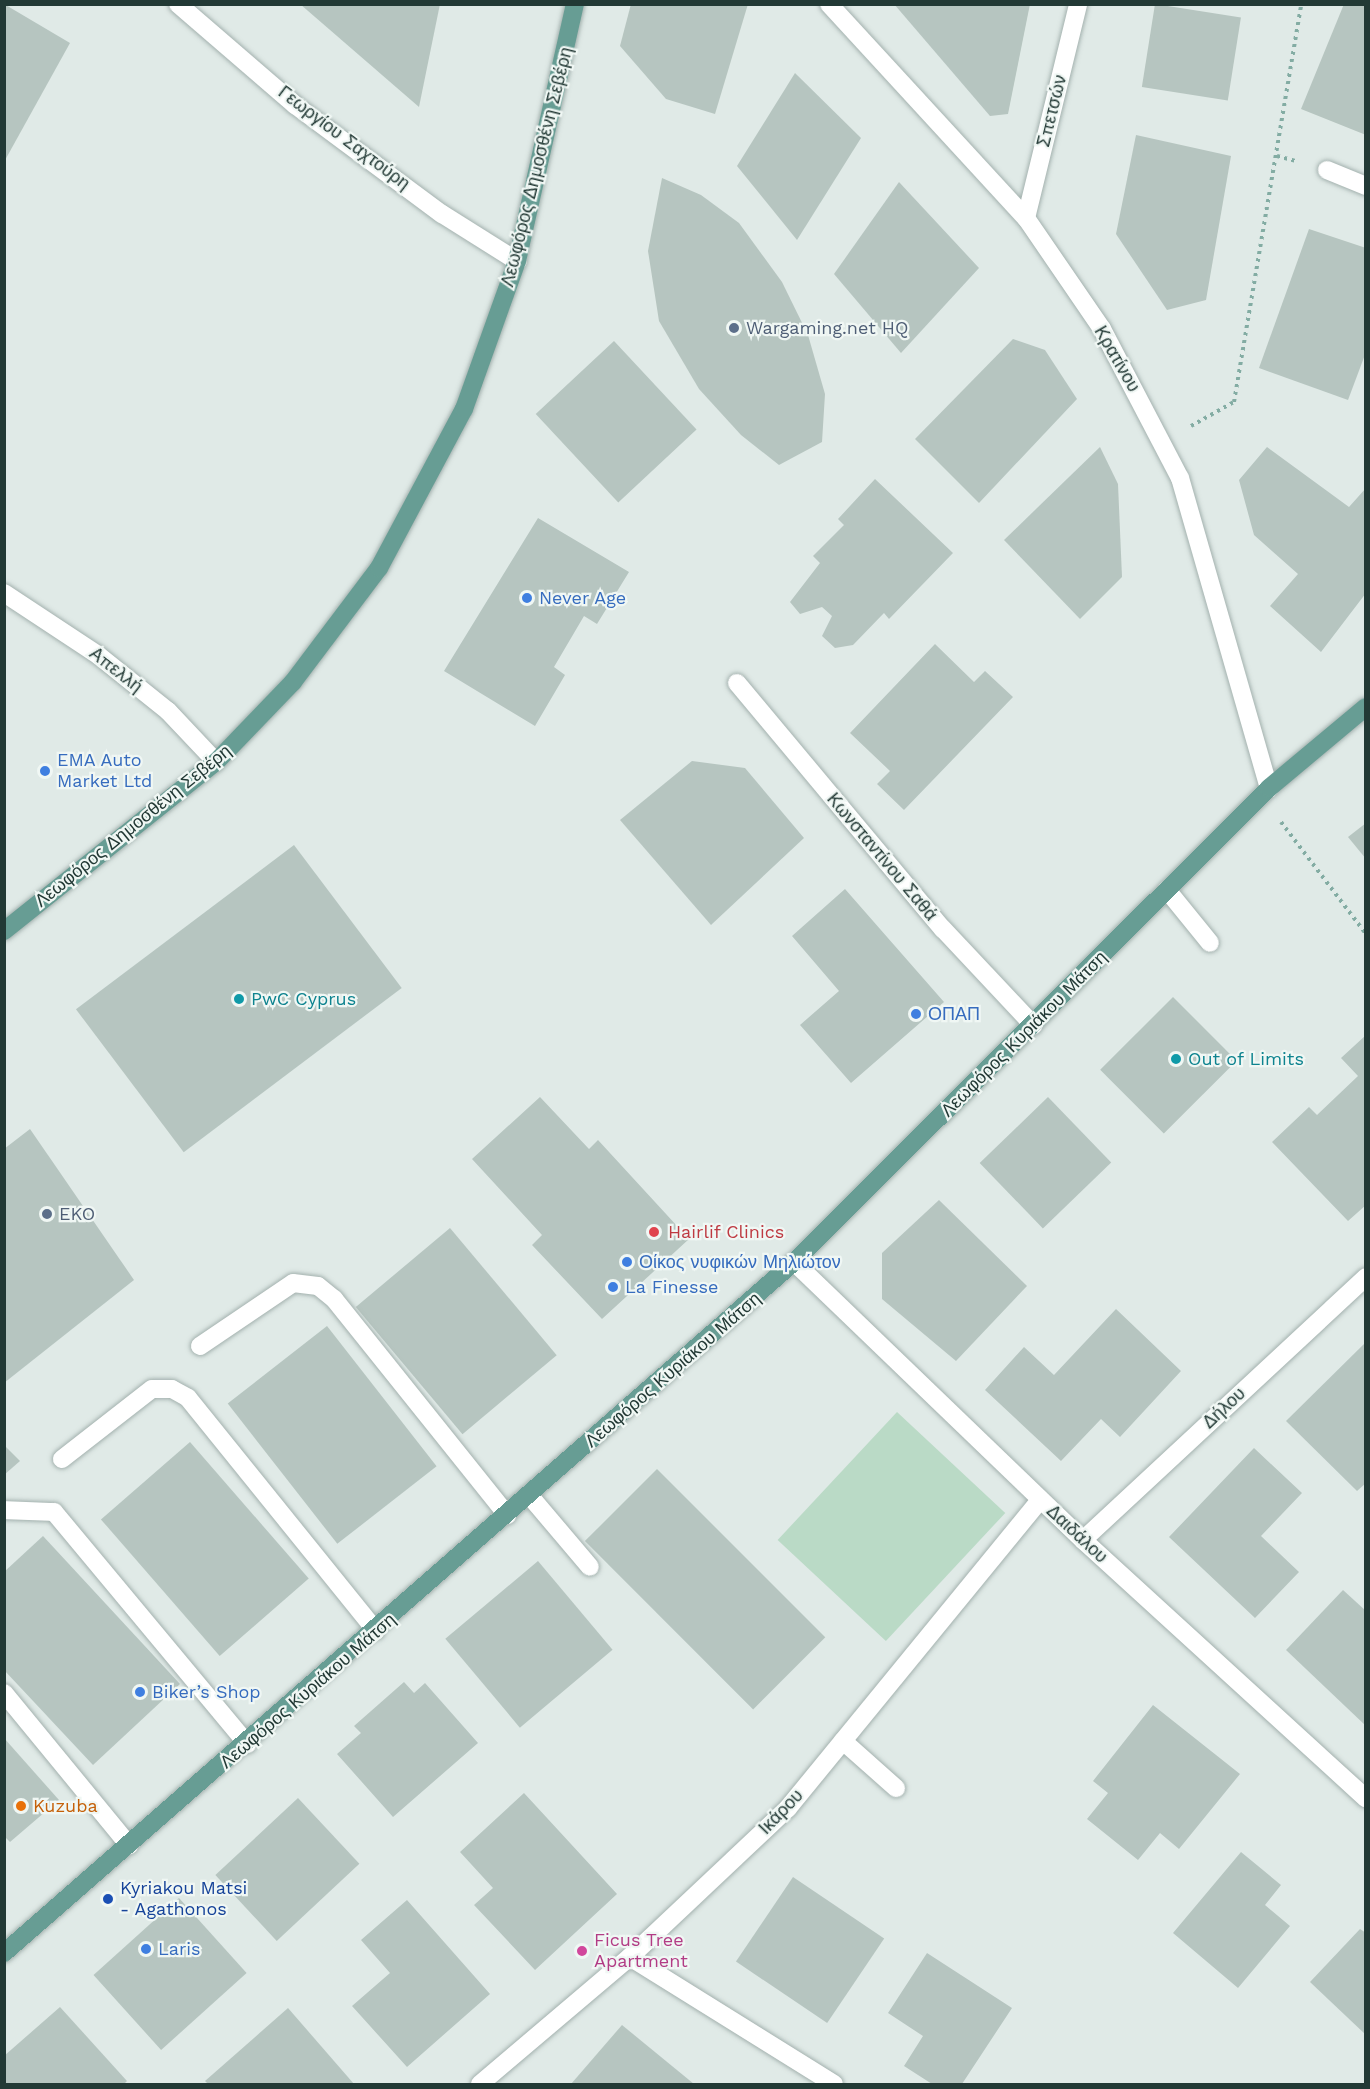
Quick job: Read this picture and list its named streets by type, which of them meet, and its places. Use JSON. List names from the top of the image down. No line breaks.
{"streets":{"main road":["Λεωφόρος Δημοσθένη Σεβέρη","Λεωφόρος Κυριάκου Μάτση"],"street":["Σπετσών","Γεωργίου Σαχτούρη","Κρατίνου","Απελλή","Κωνσταντίνου Σαθά","Δήλου","Δαιδάλου","Ικάρου"]},"crossings":[["Σπετσών","Κρατίνου"],["Γεωργίου Σαχτούρη","Λεωφόρος Δημοσθένη Σεβέρη"],["Λεωφόρος Δημοσθένη Σεβέρη","Απελλή"],["Κρατίνου","Λεωφόρος Κυριάκου Μάτση"],["Κωνσταντίνου Σαθά","Λεωφόρος Κυριάκου Μάτση"],["Λεωφόρος Κυριάκου Μάτση","Δαιδάλου"],["Δήλου","Δαιδάλου"],["Δαιδάλου","Ικάρου"]],"places":["Wargaming.net HQ","Never Age","EMA Auto Market Ltd","PwC Cyprus","ΟΠΑΠ","Out of Limits","EKO","Hairlif Clinics","Οίκος νυφικών Μηλιώτον","La Finesse","Biker’s Shop","Kuzuba","Kyriakou Matsi - Agathonos","Laris","Ficus Tree Apartment"]}
